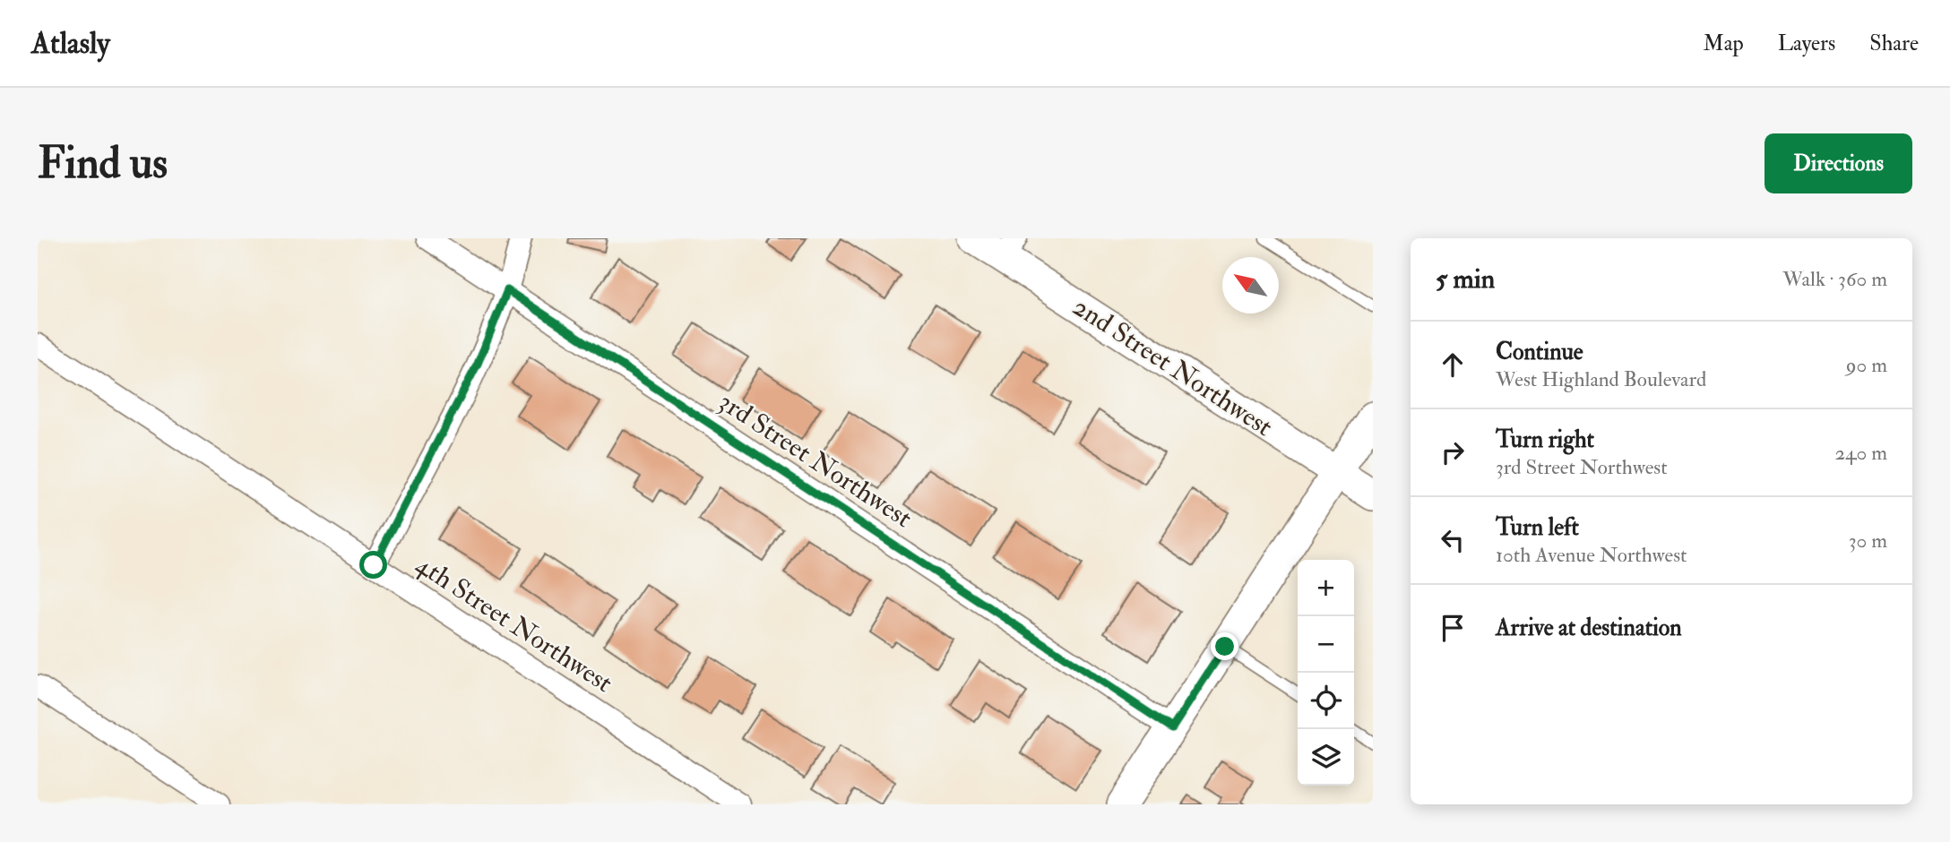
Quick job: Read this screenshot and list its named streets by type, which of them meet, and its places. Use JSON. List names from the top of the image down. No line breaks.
{"streets":{"street":["2nd Street Northwest","3rd Street Northwest","4th Street Northwest"]},"north":"top left","page":{"header":"Atlasly","nav":["Map","Layers","Share"],"buttons":"Directions","title":"Find us","heading":["5 min","Walk · 360 m"],"list":[["Continue","West Highland Boulevard","90 m"],["Turn right","3rd Street Northwest","240 m"],["Turn left","10th Avenue Northwest","30 m"],"Arrive at destination"],"map_buttons":["+","−"]}}
